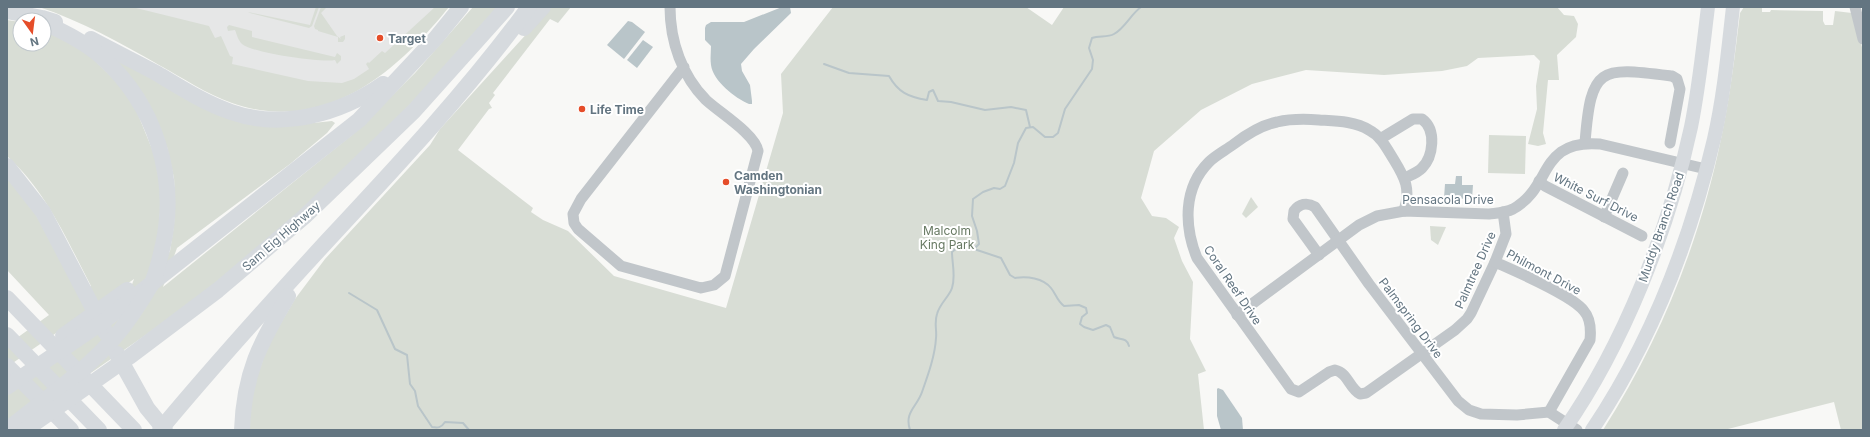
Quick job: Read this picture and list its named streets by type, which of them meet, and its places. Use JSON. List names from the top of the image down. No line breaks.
{"streets":{"highway":["Sam Eig Highway"],"main road":["Muddy Branch Road"],"street":["White Surf Drive","Pensacola Drive","Palmtree Drive","Philmont Drive","Coral Reef Drive","Palmspring Drive"]},"crossings":[["White Surf Drive","Pensacola Drive"],["Pensacola Drive","Muddy Branch Road"],["Pensacola Drive","Palmtree Drive"],["Pensacola Drive","Coral Reef Drive"],["Pensacola Drive","Palmspring Drive"],["Palmtree Drive","Philmont Drive"],["Palmtree Drive","Coral Reef Drive"],["Palmtree Drive","Palmspring Drive"],["Philmont Drive","Palmspring Drive"]],"parks":["Malcolm King Park"],"places":["Target","Life Time","Camden Washingtonian"],"north":"bottom"}
